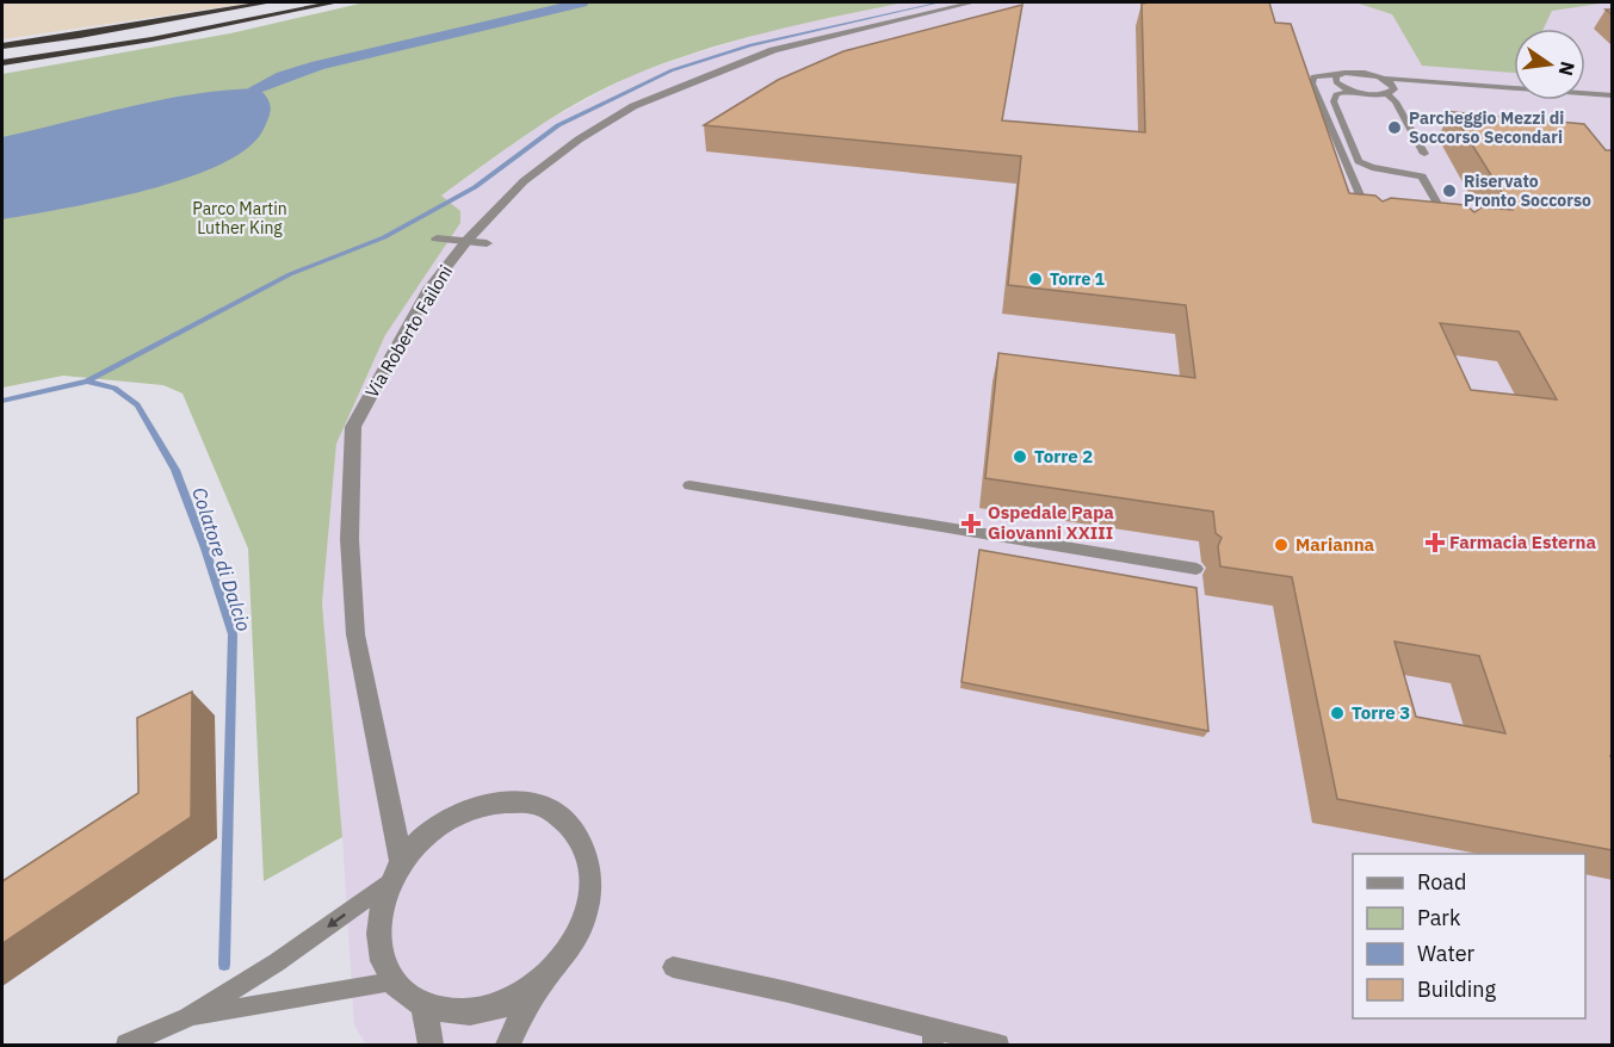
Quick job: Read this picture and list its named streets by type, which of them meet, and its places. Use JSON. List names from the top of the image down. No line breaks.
{"streets":{"street":["Via Roberto Failoni"]},"water":["Colatore di Dalcio"],"parks":["Parco Martin Luther King"],"places":{"other":["Parcheggio Mezzi di Soccorso Secondari","Riservato Pronto Soccorso","Torre 1","Torre 2","Marianna","Torre 3"],"health":["Ospedale Papa Giovanni XXIII","Farmacia Esterna"]},"legend":["Road","Park","Water","Building"],"north":"right"}
